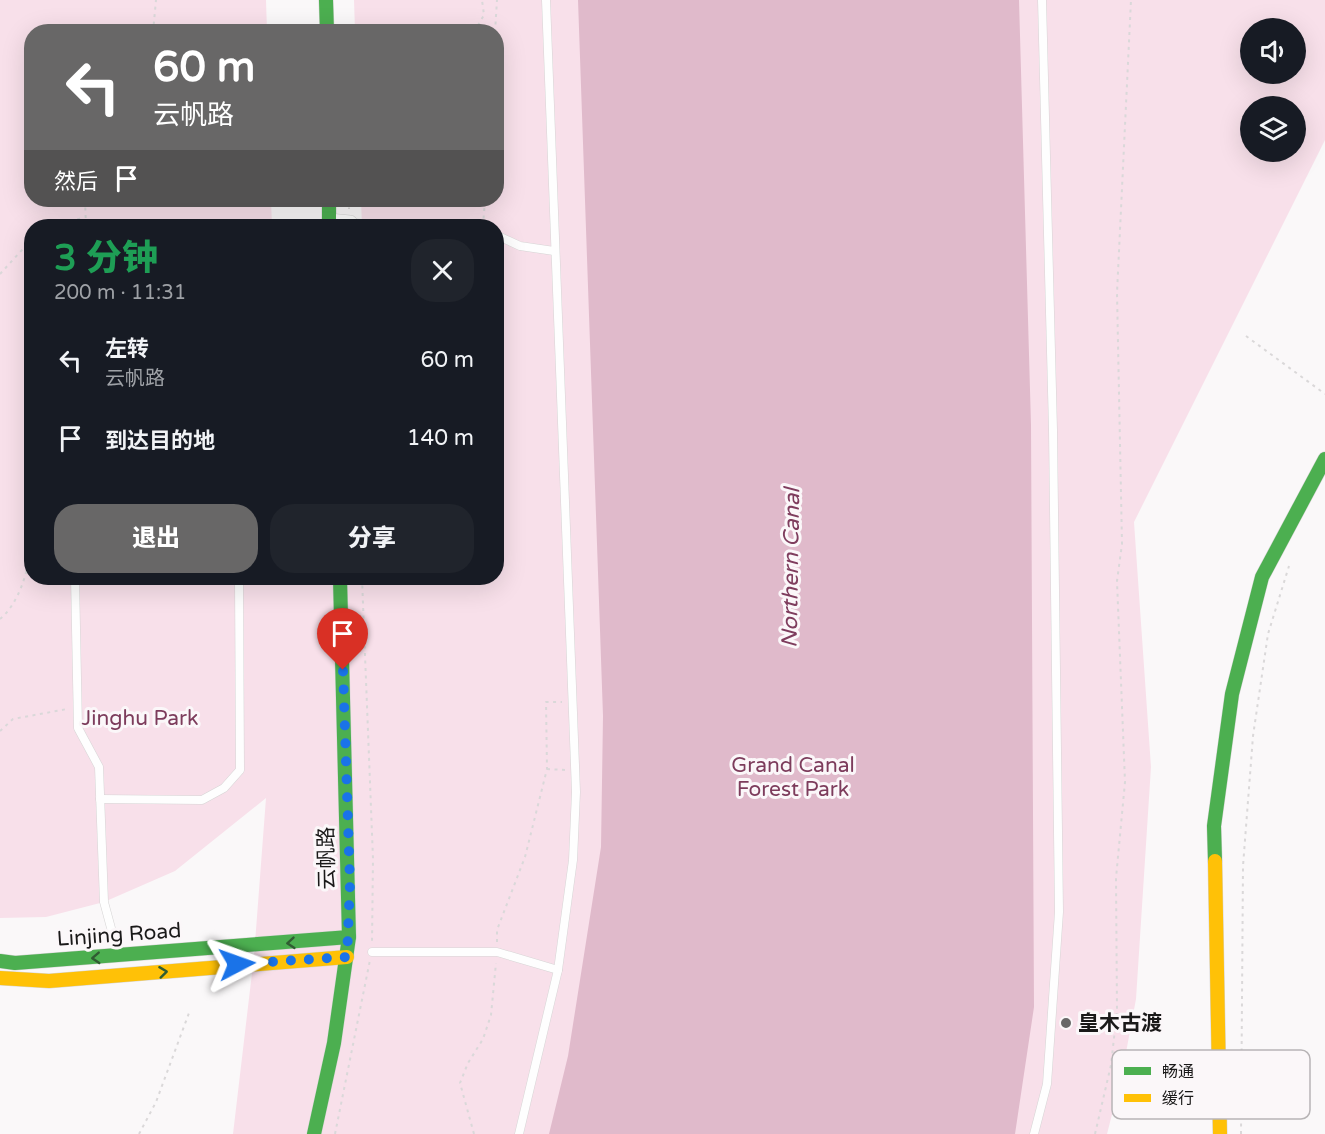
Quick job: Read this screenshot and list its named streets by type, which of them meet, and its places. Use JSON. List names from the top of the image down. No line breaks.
{"streets":{"street":["云帆路","Linjing Road"]},"crossings":[["云帆路","Linjing Road"]],"water":["Northern Canal"],"parks":["Jinghu Park","Grand Canal Forest Park"],"places":["皇木古渡"],"legend":["畅通","缓行"],"page":{"turn":["60 m","云帆路"],"then":"然后","heading":["3 分钟","200 m · 11:31"],"list":[{"name":"左转","note":"云帆路","value":"60 m"},{"name":"到达目的地","value":"140 m"}],"buttons":["退出","分享"]}}
